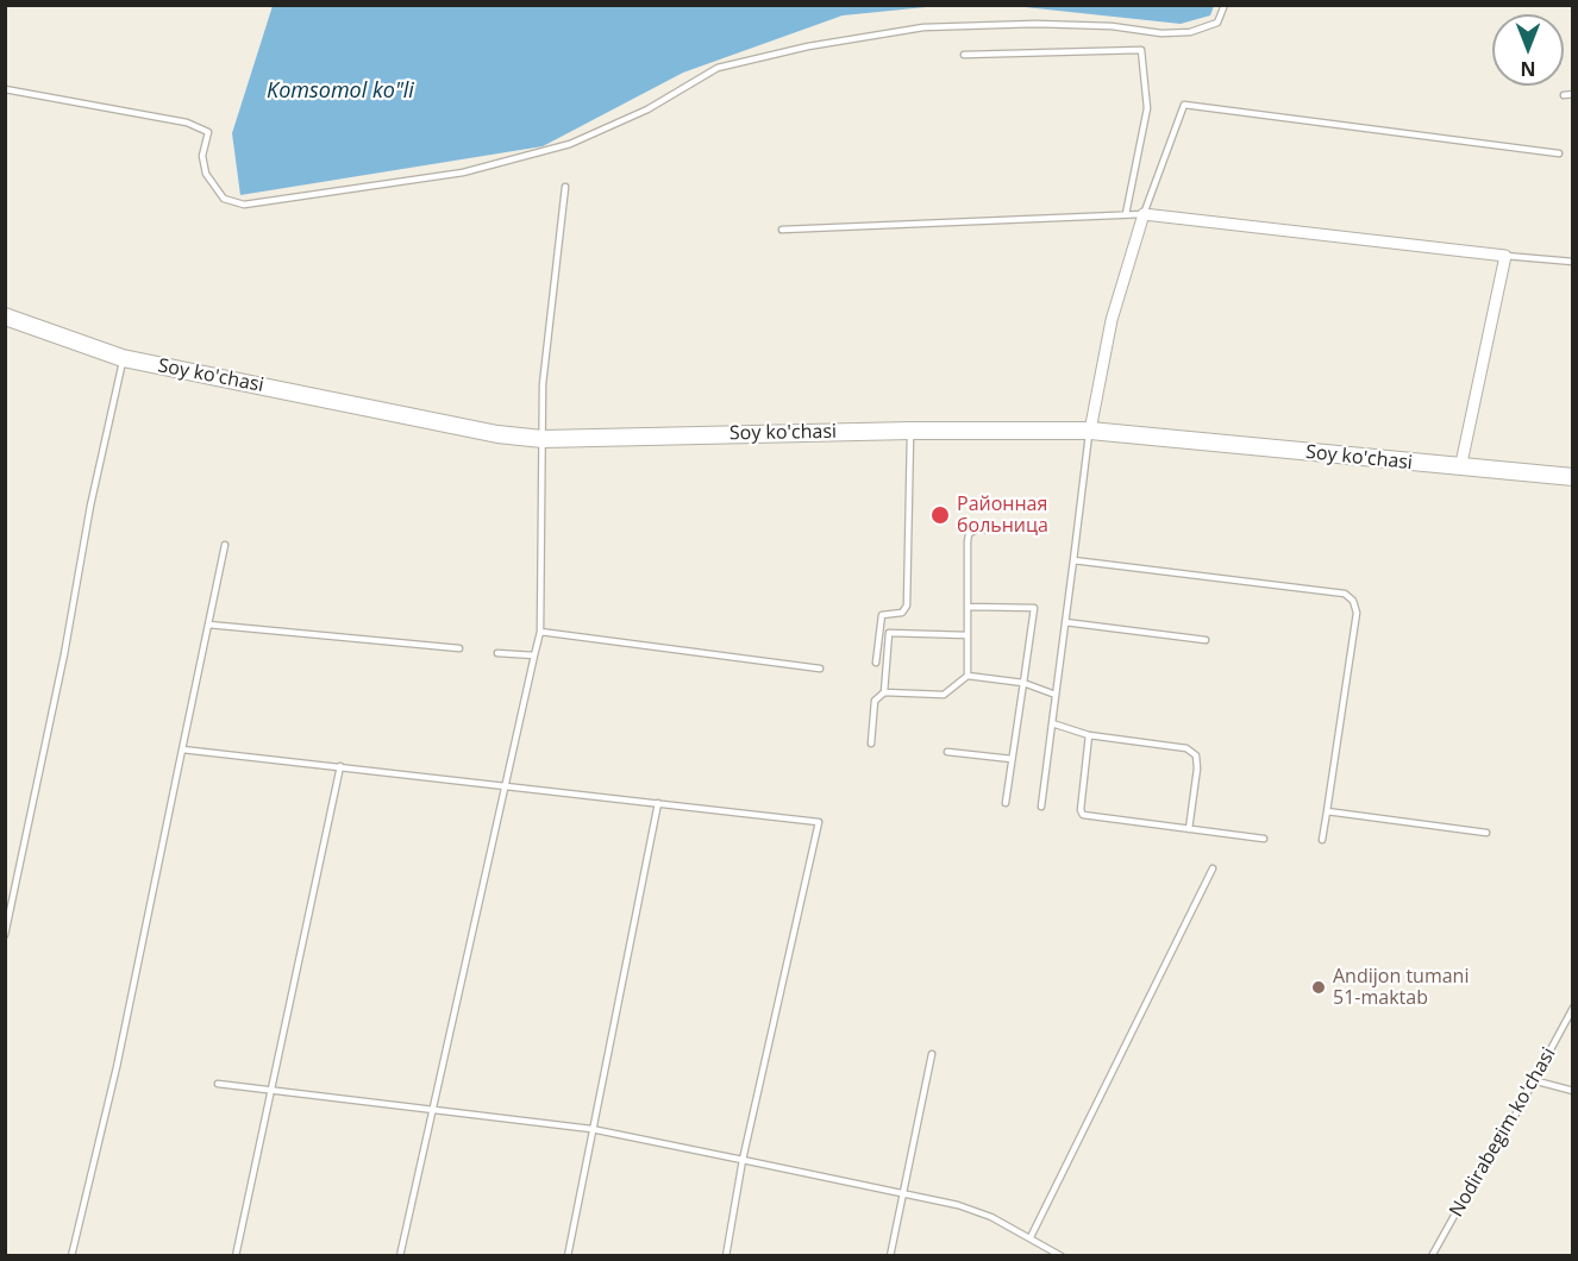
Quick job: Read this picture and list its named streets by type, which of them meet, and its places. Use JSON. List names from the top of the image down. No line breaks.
{"streets":{"main road":["Soy ko'chasi"],"lane":["Nodirabegim ko'chasi"]},"water":["Komsomol ko\"li"],"places":["Районная больница","Andijon tumani 51-maktab"],"north":"bottom"}
